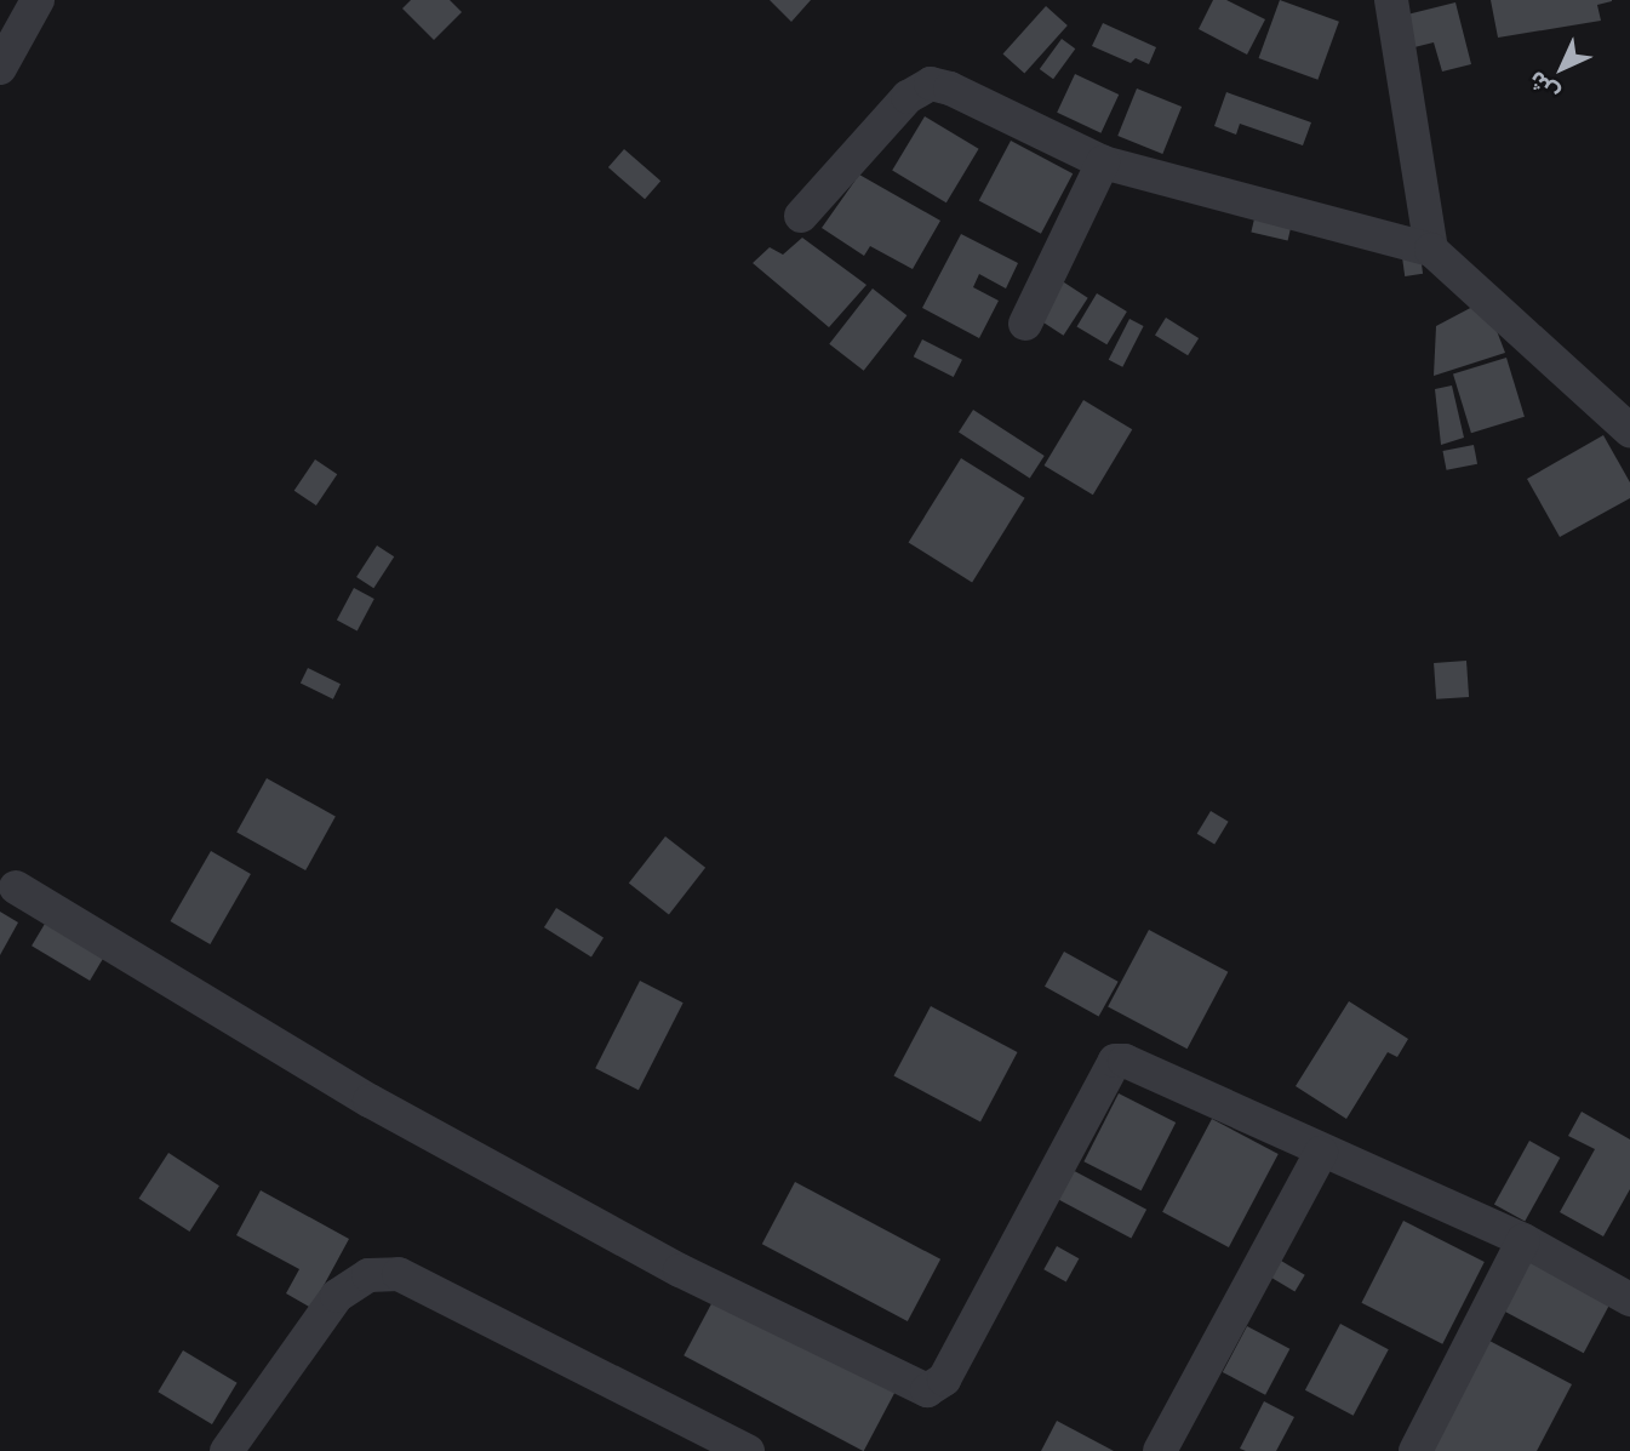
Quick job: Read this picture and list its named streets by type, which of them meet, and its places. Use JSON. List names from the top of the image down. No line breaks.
{"north":"bottom left"}
